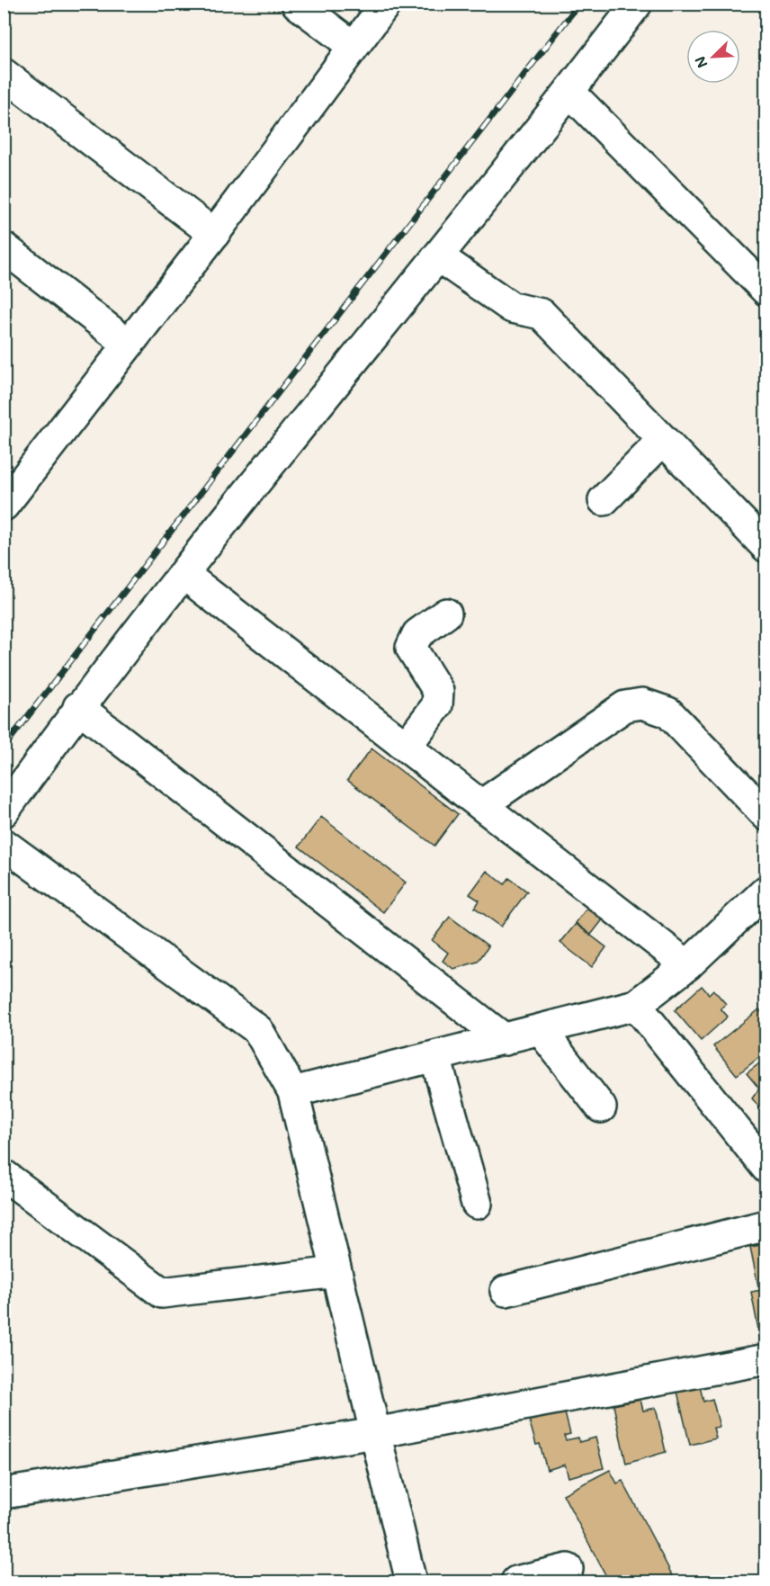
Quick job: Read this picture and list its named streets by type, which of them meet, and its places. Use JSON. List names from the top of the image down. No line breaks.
{"north":"bottom left"}
